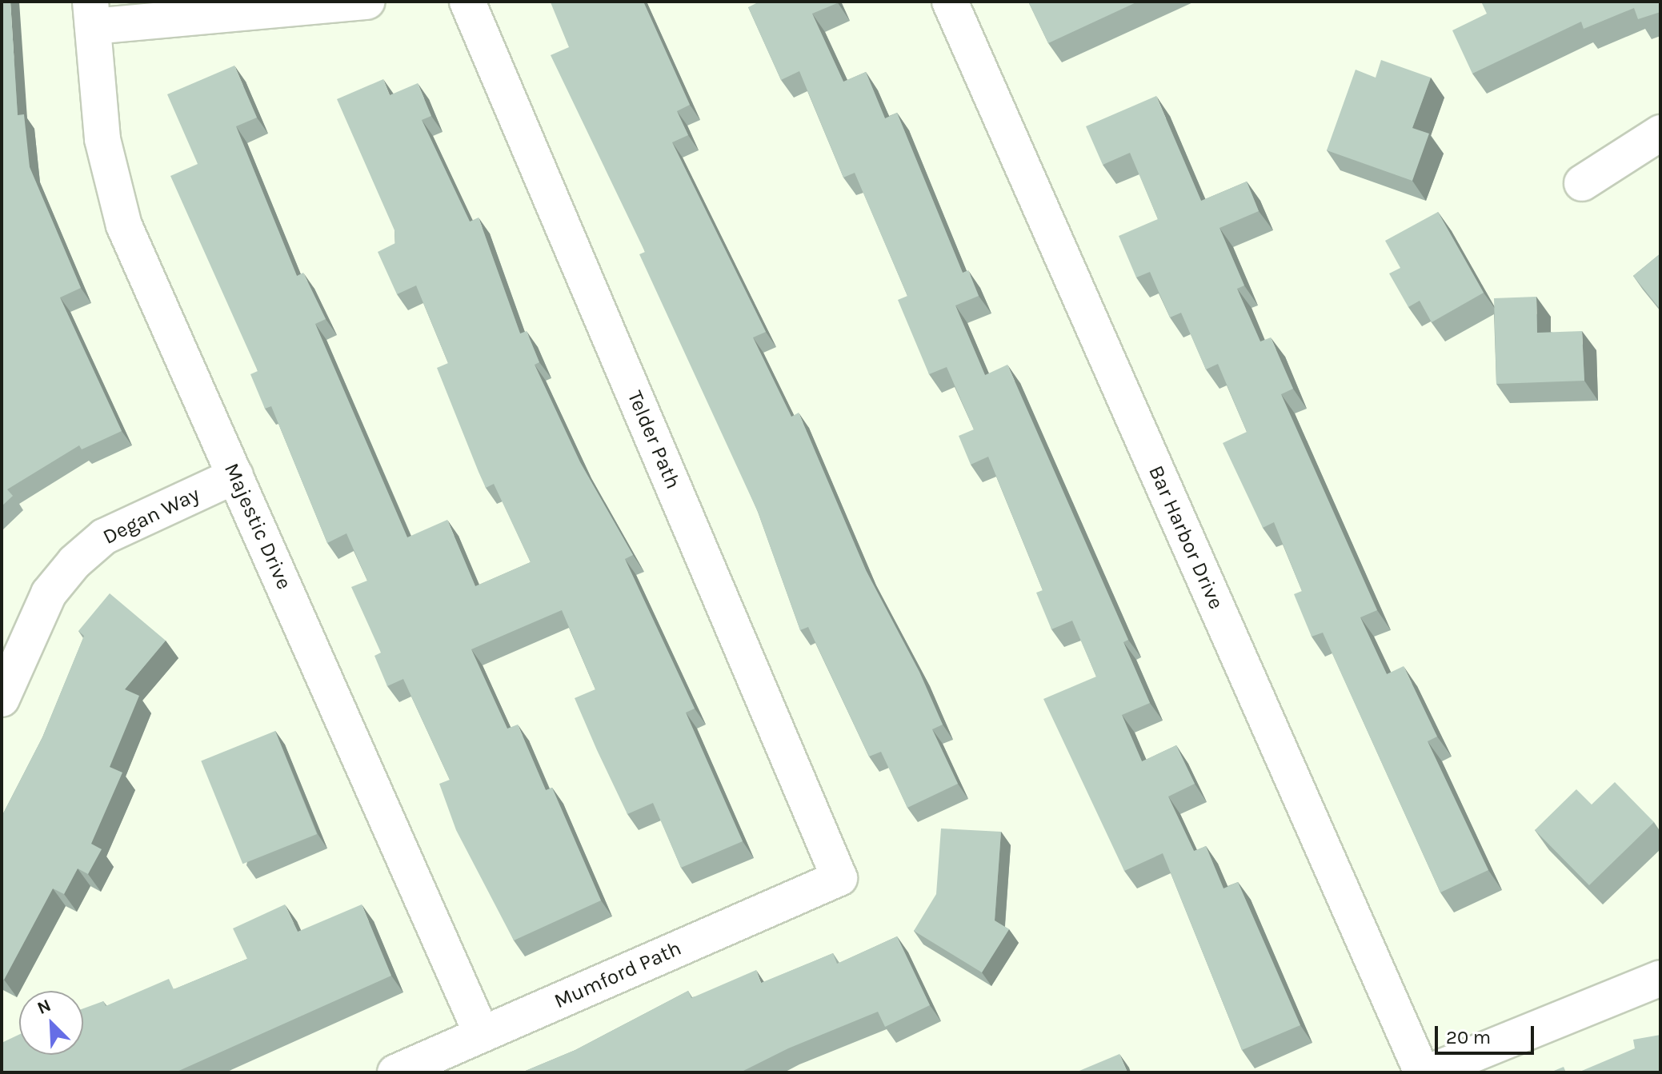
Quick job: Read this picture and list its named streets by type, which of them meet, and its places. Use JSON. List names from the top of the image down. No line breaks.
{"streets":{"street":["Telder Path","Degan Way","Majestic Drive","Bar Harbor Drive","Mumford Path"]},"crossings":[["Telder Path","Mumford Path"],["Degan Way","Majestic Drive"],["Majestic Drive","Mumford Path"]],"scale_bar":"20 m","north":"top left"}
